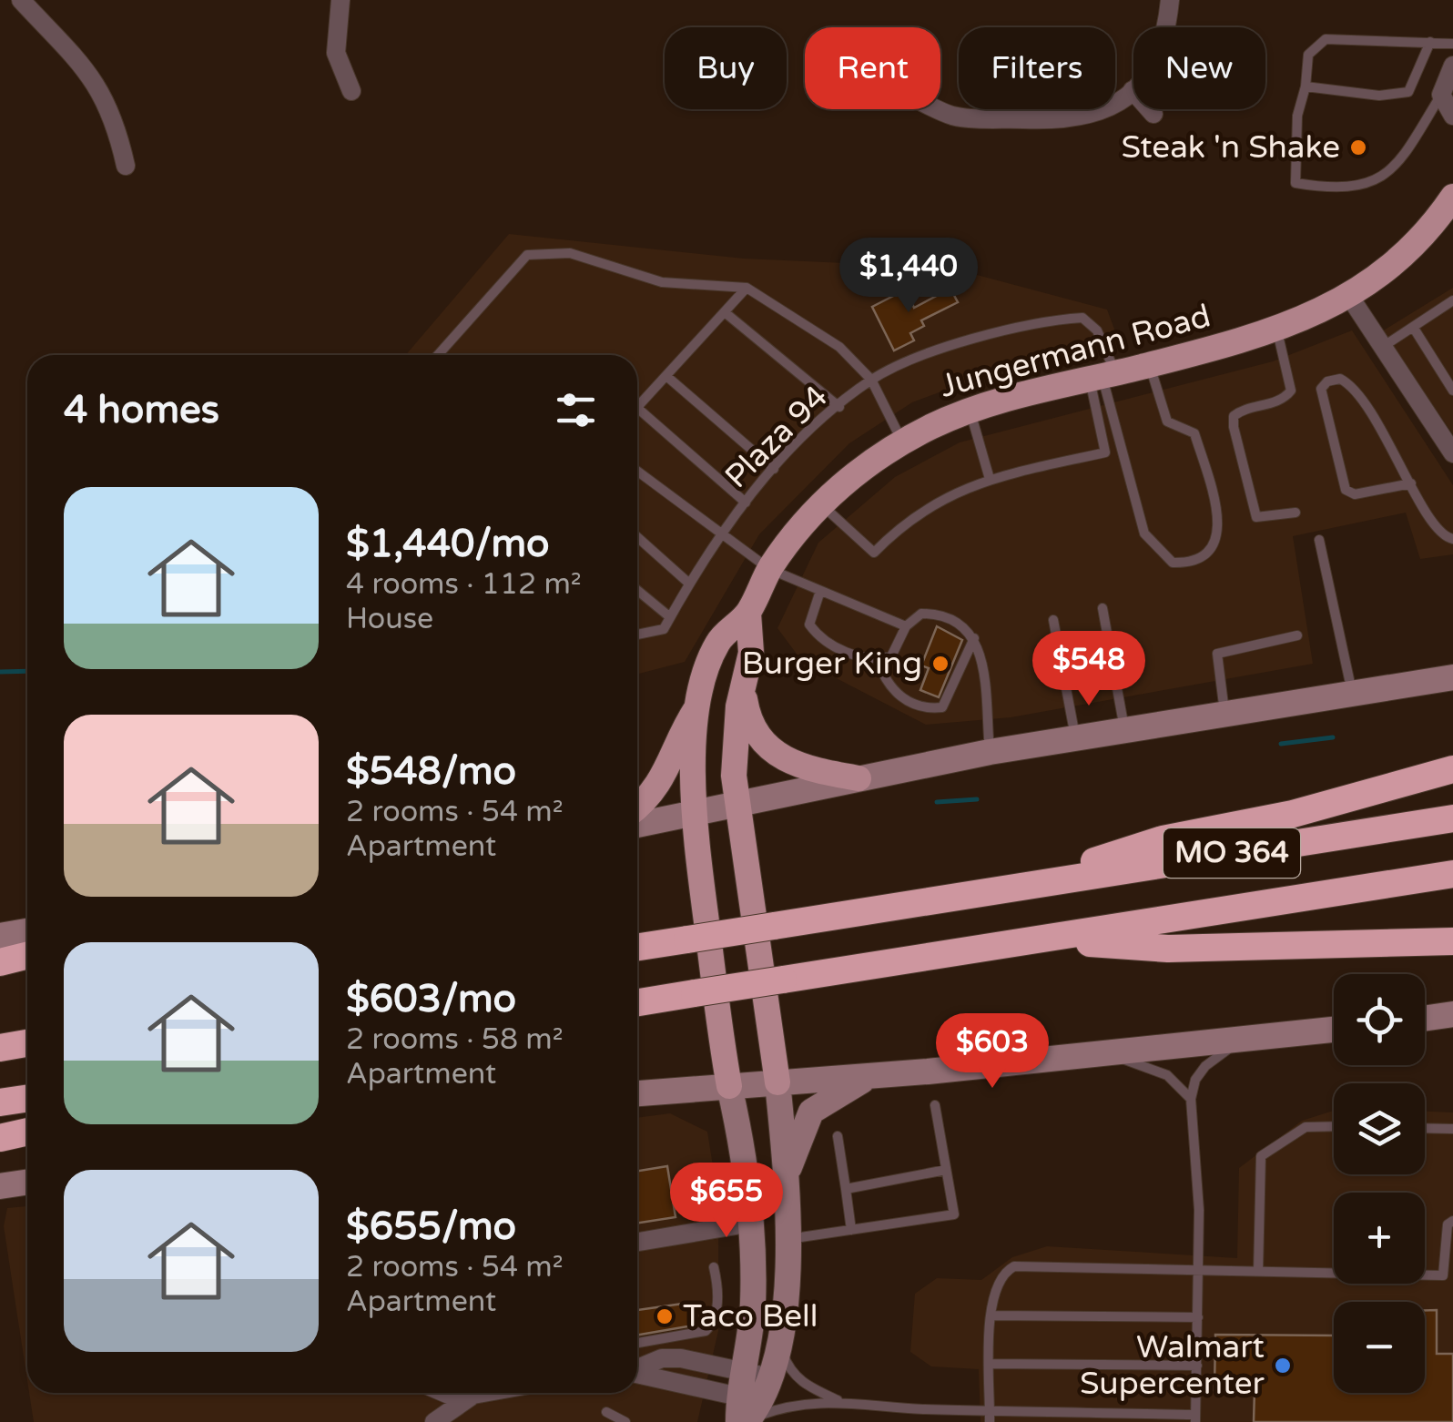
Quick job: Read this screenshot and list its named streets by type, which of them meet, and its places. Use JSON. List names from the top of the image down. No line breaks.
{"streets":{"highway":["MO 364"],"main road":["Jungermann Road"],"lane":["Plaza 94"]},"crossings":[["Jungermann Road","Plaza 94"]],"places":["Steak 'n Shake","Burger King","Taco Bell","Walmart Supercenter"],"page":{"chip":["Buy","Rent","Filters","New"],"price":["$1,440","$548","$603","$655"],"heading":"4 homes","list":[{"name":"$1,440/mo","note":"4 rooms · 112 m² · House"},{"name":"$548/mo","note":"2 rooms · 54 m² · Apartment"},{"name":"$603/mo","note":"2 rooms · 58 m² · Apartment"},{"name":"$655/mo","note":"2 rooms · 54 m² · Apartment"}],"map_buttons":["+","−"]}}
